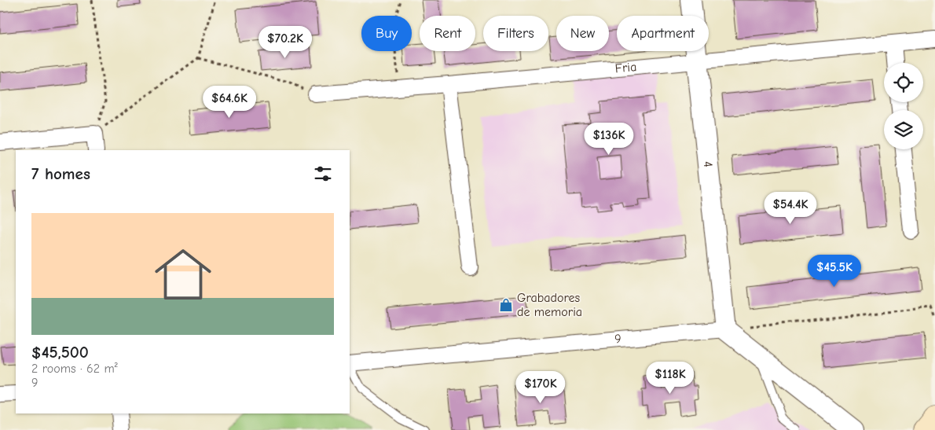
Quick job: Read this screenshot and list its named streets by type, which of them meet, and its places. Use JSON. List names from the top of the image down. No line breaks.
{"streets":{"street":["Fria","4","9"]},"crossings":[["Fria","4"],["4","9"]],"places":{"shop":["Grabadores de memoria"]},"page":{"chip":["Buy","Rent","Filters","New","Apartment"],"price":["$70.2K","$64.6K","$136K","$54.4K","$45.5K","$118K","$170K"],"heading":"7 homes","list":[{"name":"$45,500","note":"2 rooms · 62 m² · 9"}]}}
